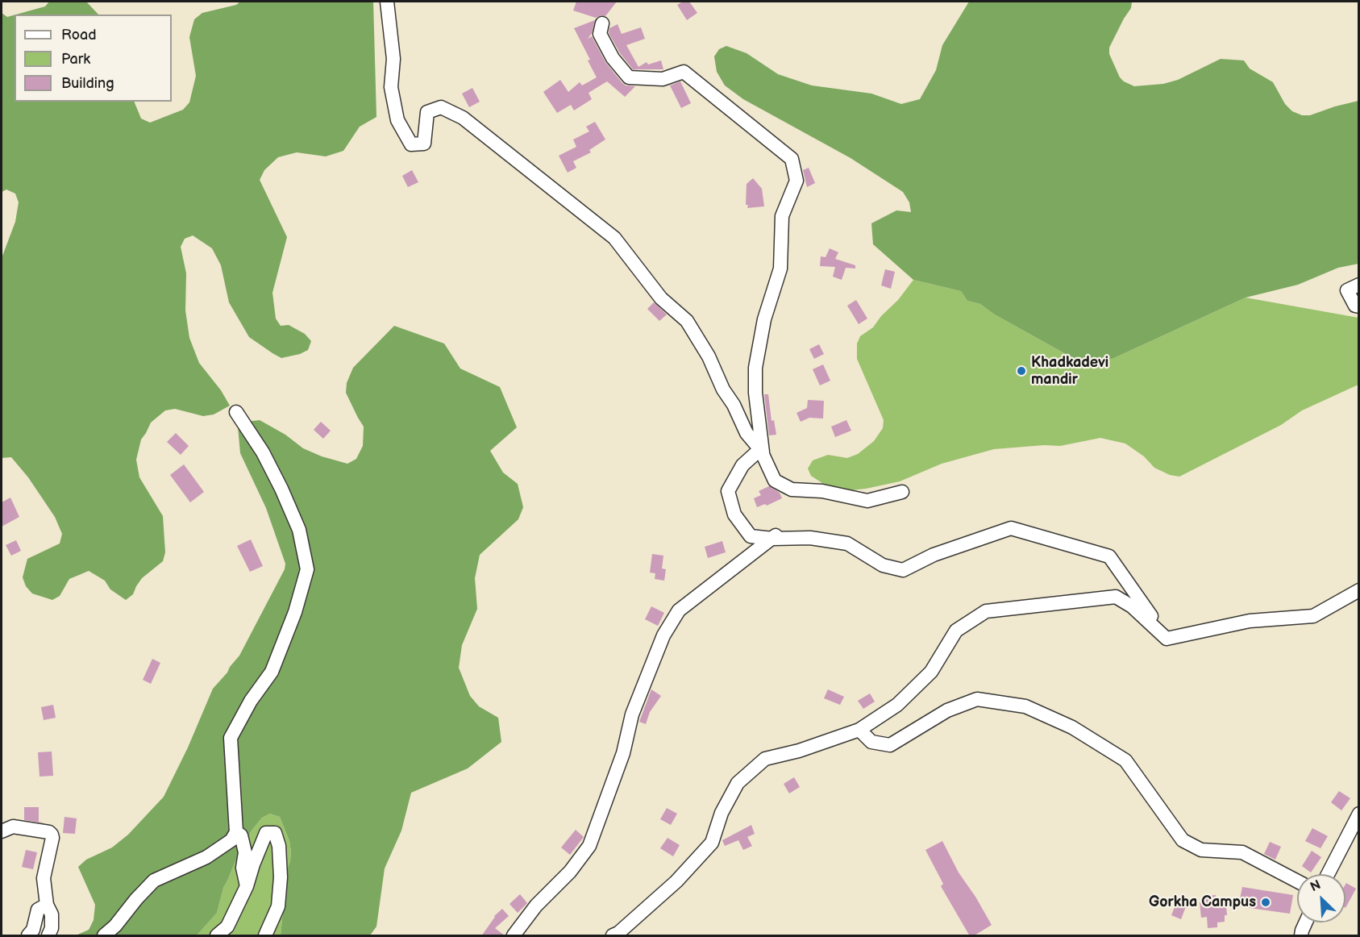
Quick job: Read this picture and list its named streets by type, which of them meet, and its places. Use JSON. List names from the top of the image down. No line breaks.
{"places":["Khadkadevi mandir","Gorkha Campus"],"legend":["Road","Park","Building"],"north":"top left"}
